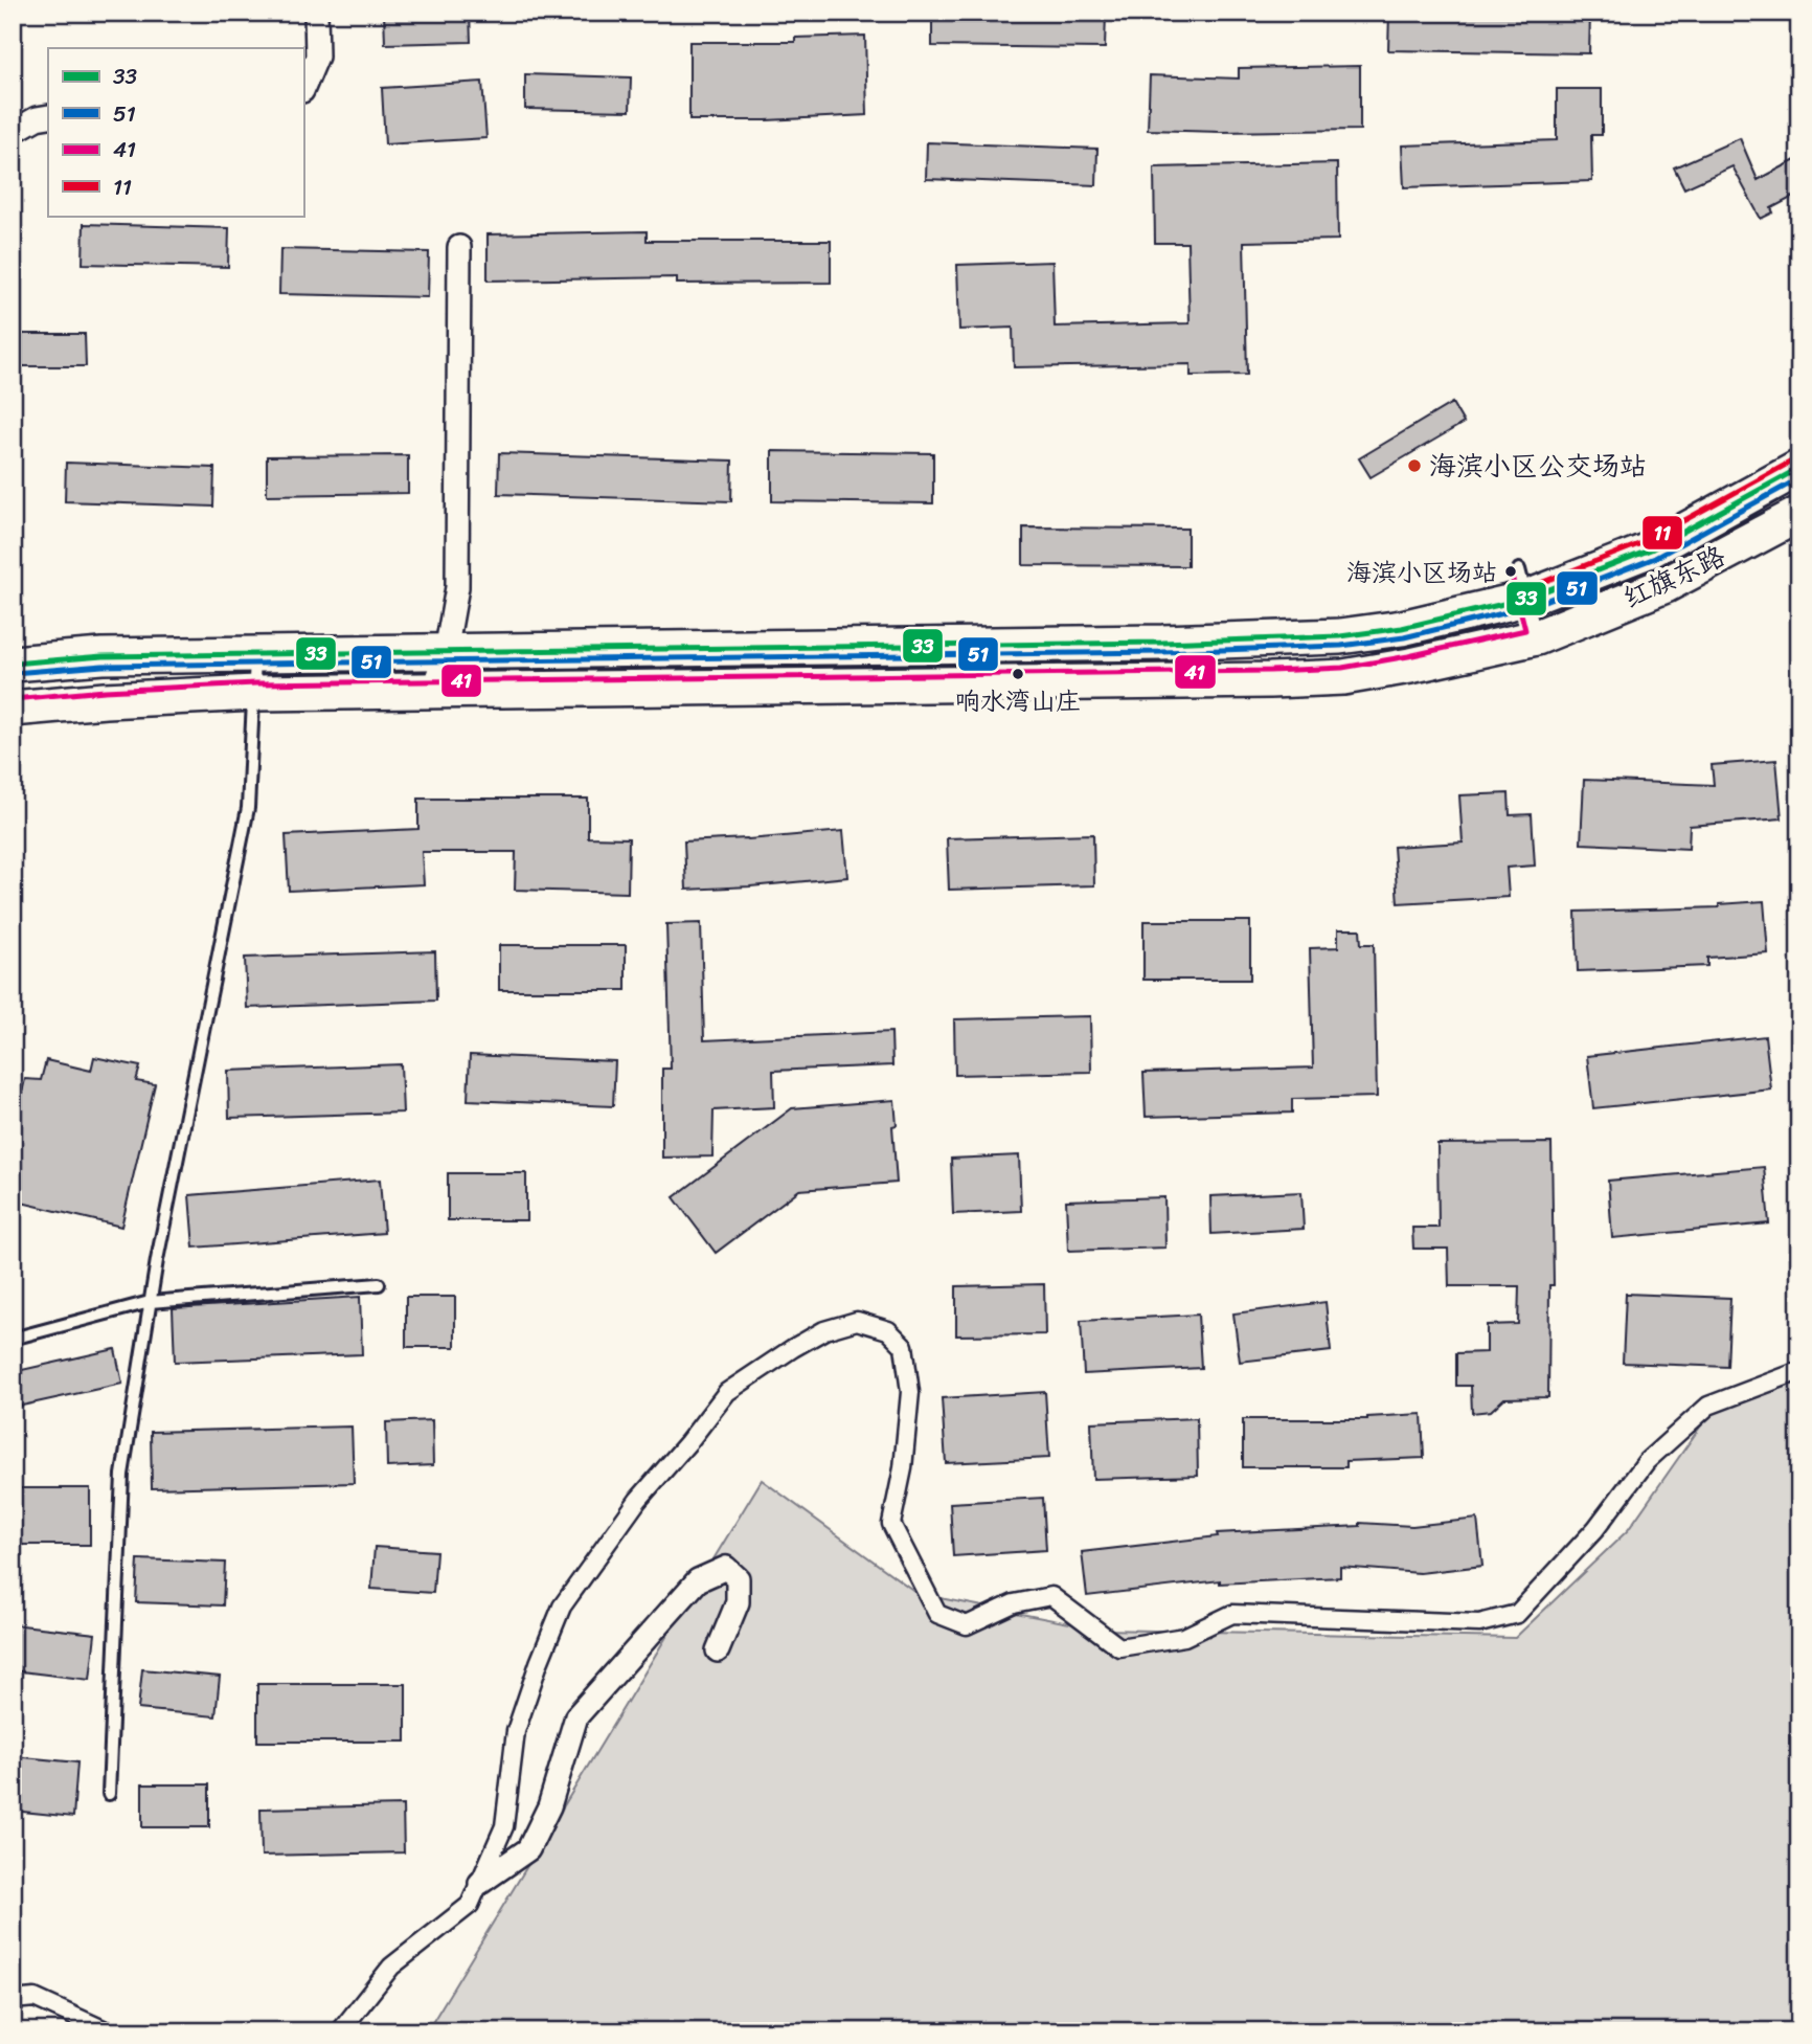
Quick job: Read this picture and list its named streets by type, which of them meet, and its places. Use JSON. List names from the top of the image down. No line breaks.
{"streets":{"main road":["红旗东路"]},"places":["海滨小区公交场站","海滨小区场站","响水湾山庄"],"lines":["transit line 11","transit line 33","transit line 51","transit line 41"],"legend":["33","51","41","11"]}
